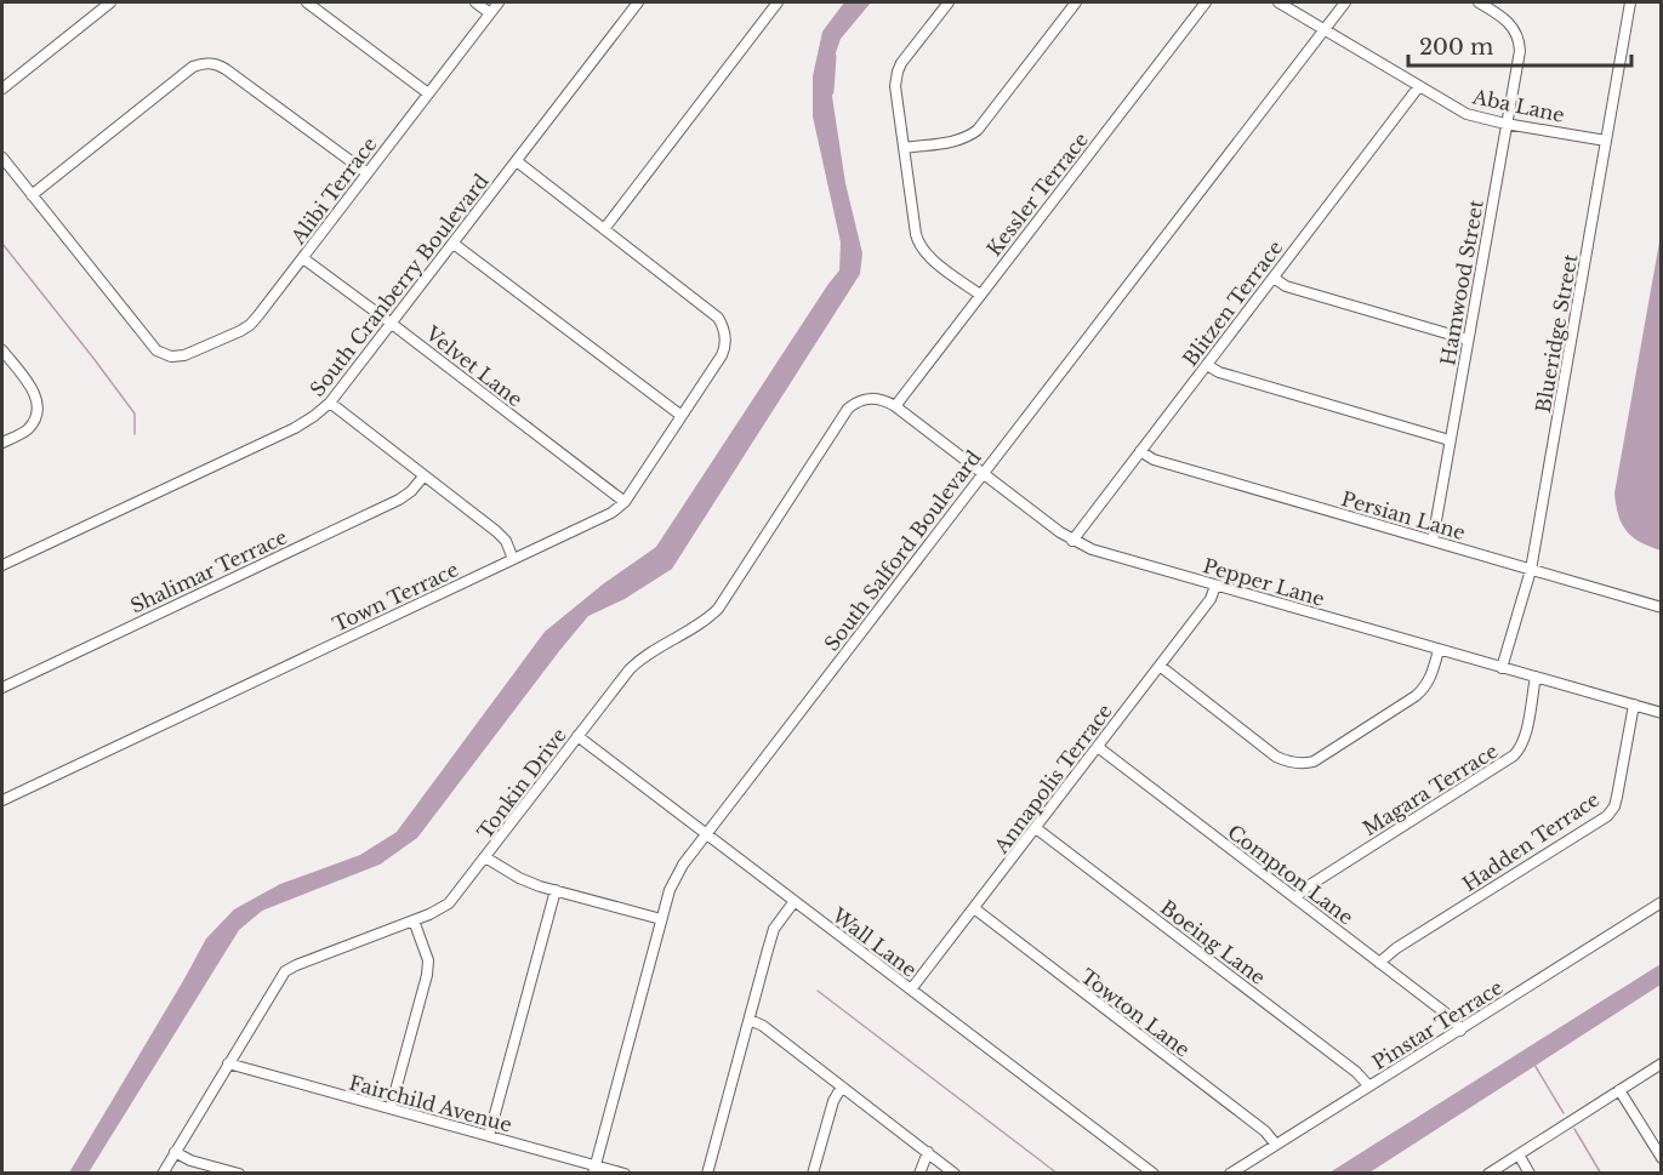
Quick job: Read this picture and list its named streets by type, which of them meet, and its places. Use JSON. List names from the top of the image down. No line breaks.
{"streets":{"street":["Aba Lane","Alibi Terrace","Kessler Terrace","Hamwood Street","South Cranberry Boulevard","Blitzen Terrace","Blueridge Street","Velvet Lane","Persian Lane","South Salford Boulevard","Shalimar Terrace","Pepper Lane","Town Terrace","Annapolis Terrace","Tonkin Drive","Magara Terrace","Hadden Terrace","Compton Lane","Wall Lane","Boeing Lane","Towton Lane","Pinstar Terrace","Fairchild Avenue"]},"crossings":[["Aba Lane","Hamwood Street"],["Aba Lane","Blitzen Terrace"],["Aba Lane","Blueridge Street"],["Aba Lane","South Salford Boulevard"],["Alibi Terrace","Velvet Lane"],["Kessler Terrace","Pepper Lane"],["Kessler Terrace","Tonkin Drive"],["Hamwood Street","Persian Lane"],["South Cranberry Boulevard","Velvet Lane"],["Blitzen Terrace","Persian Lane"],["Blitzen Terrace","Pepper Lane"],["Blueridge Street","Persian Lane"],["Blueridge Street","Pepper Lane"],["Velvet Lane","Town Terrace"],["South Salford Boulevard","Pepper Lane"],["South Salford Boulevard","Wall Lane"],["South Salford Boulevard","Fairchild Avenue"],["Pepper Lane","Annapolis Terrace"],["Pepper Lane","Tonkin Drive"],["Pepper Lane","Magara Terrace"],["Pepper Lane","Hadden Terrace"],["Annapolis Terrace","Compton Lane"],["Annapolis Terrace","Wall Lane"],["Annapolis Terrace","Boeing Lane"],["Annapolis Terrace","Towton Lane"],["Tonkin Drive","Wall Lane"],["Tonkin Drive","Fairchild Avenue"],["Magara Terrace","Compton Lane"],["Hadden Terrace","Compton Lane"],["Compton Lane","Pinstar Terrace"],["Boeing Lane","Pinstar Terrace"],["Towton Lane","Pinstar Terrace"]],"scale_bar":"200 m"}
